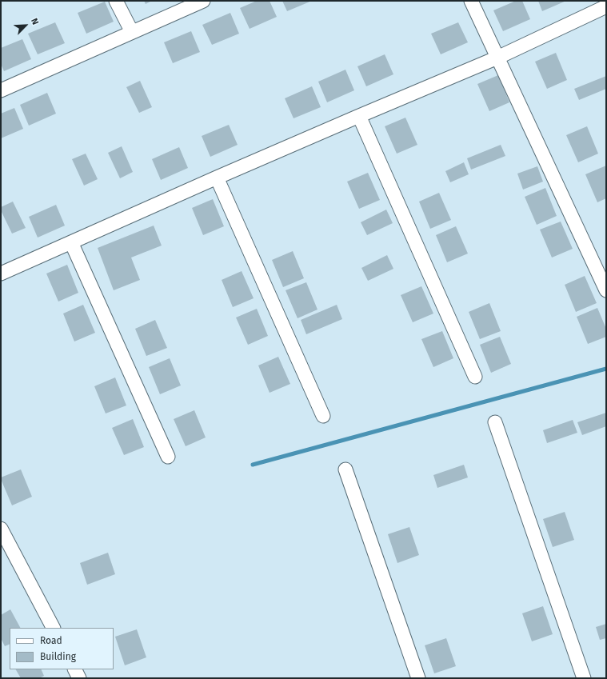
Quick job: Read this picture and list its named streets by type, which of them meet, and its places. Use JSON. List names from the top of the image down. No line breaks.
{"legend":["Road","Building"],"north":"top right"}
